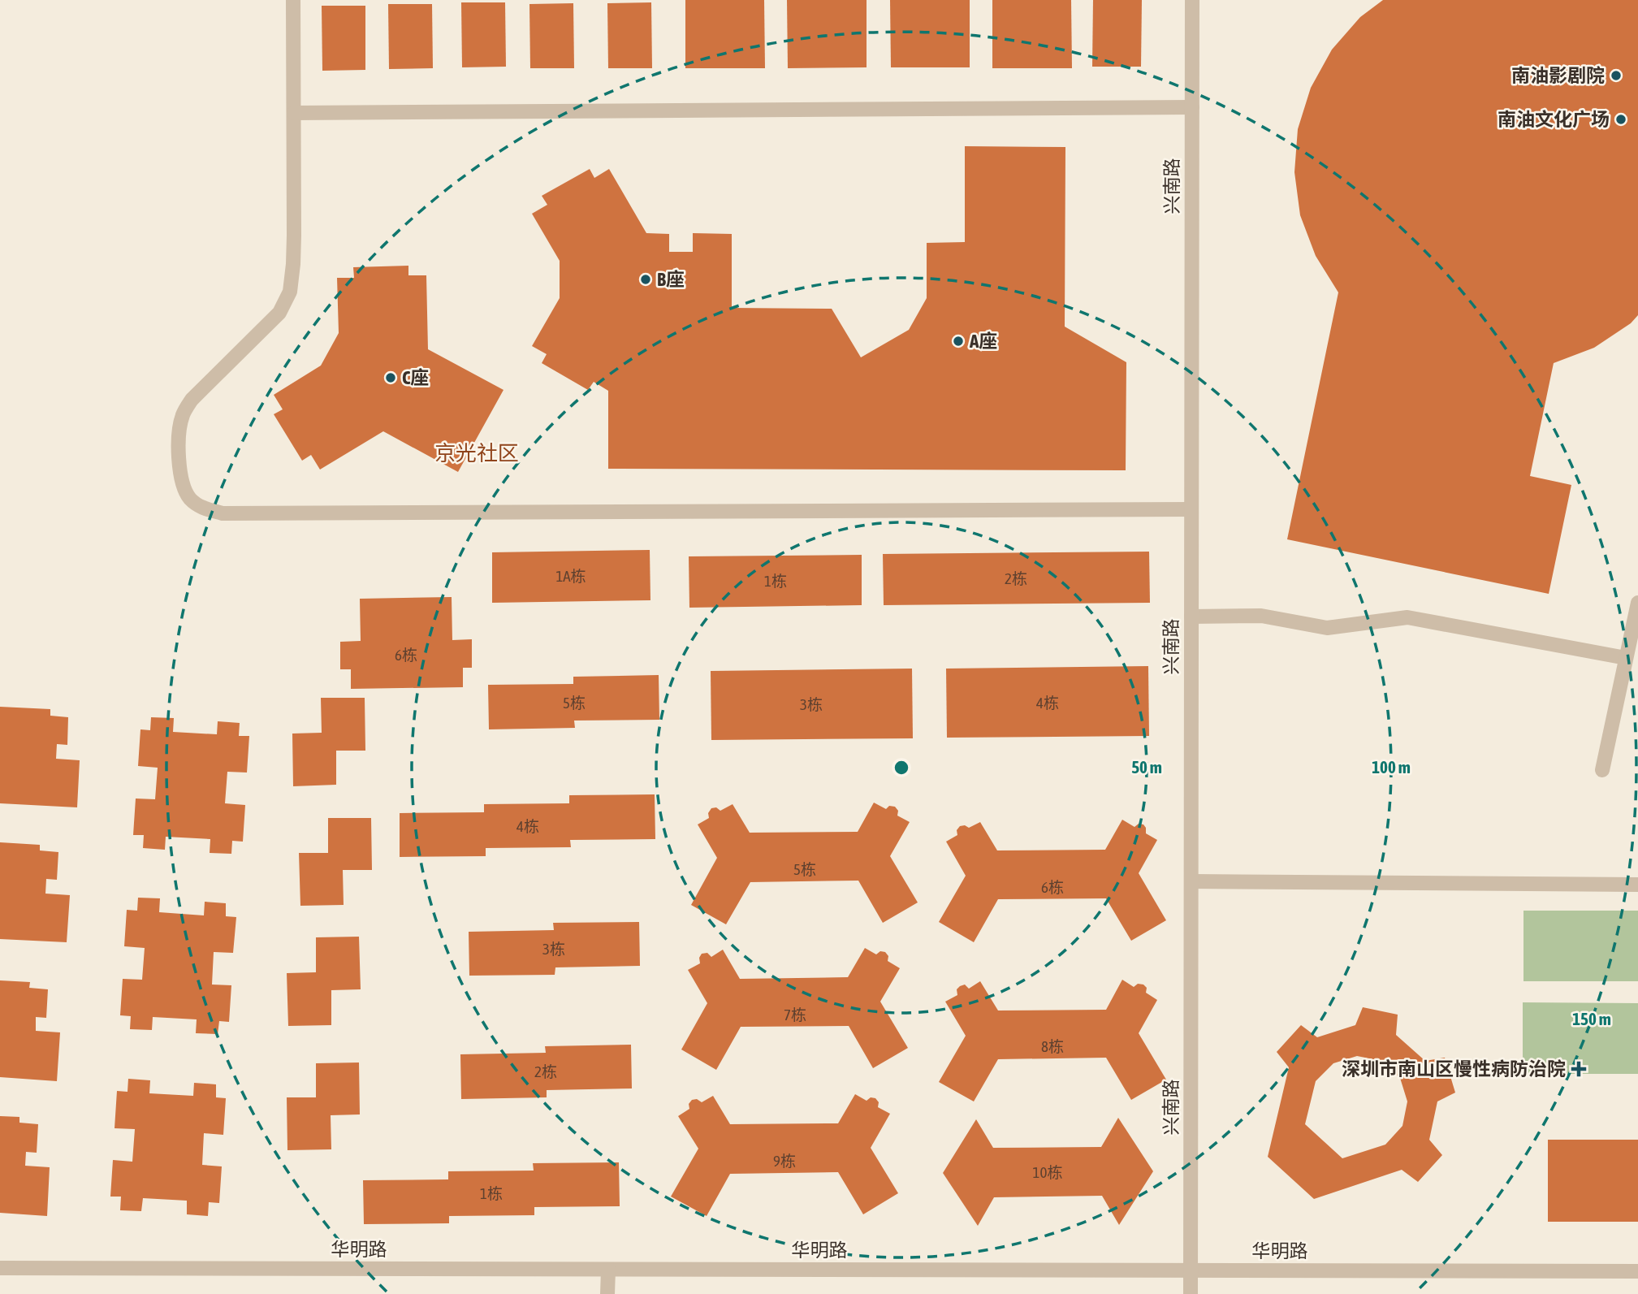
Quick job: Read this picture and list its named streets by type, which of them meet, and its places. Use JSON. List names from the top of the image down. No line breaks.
{"streets":{"street":["兴南路","华明路"]},"crossings":[["兴南路","华明路"]],"districts":["京光社区"],"places":{"other":["南油影剧院","南油文化广场","B座","A座","C座"],"health":["深圳市南山区慢性病防治院"]},"house_numbers":["1A栋","2栋","1栋","6栋","5栋","4栋","3栋","4栋","5栋","6栋","3栋","7栋","8栋","2栋","9栋","10栋","1栋"],"rings":["50 m","100 m","150 m"]}
